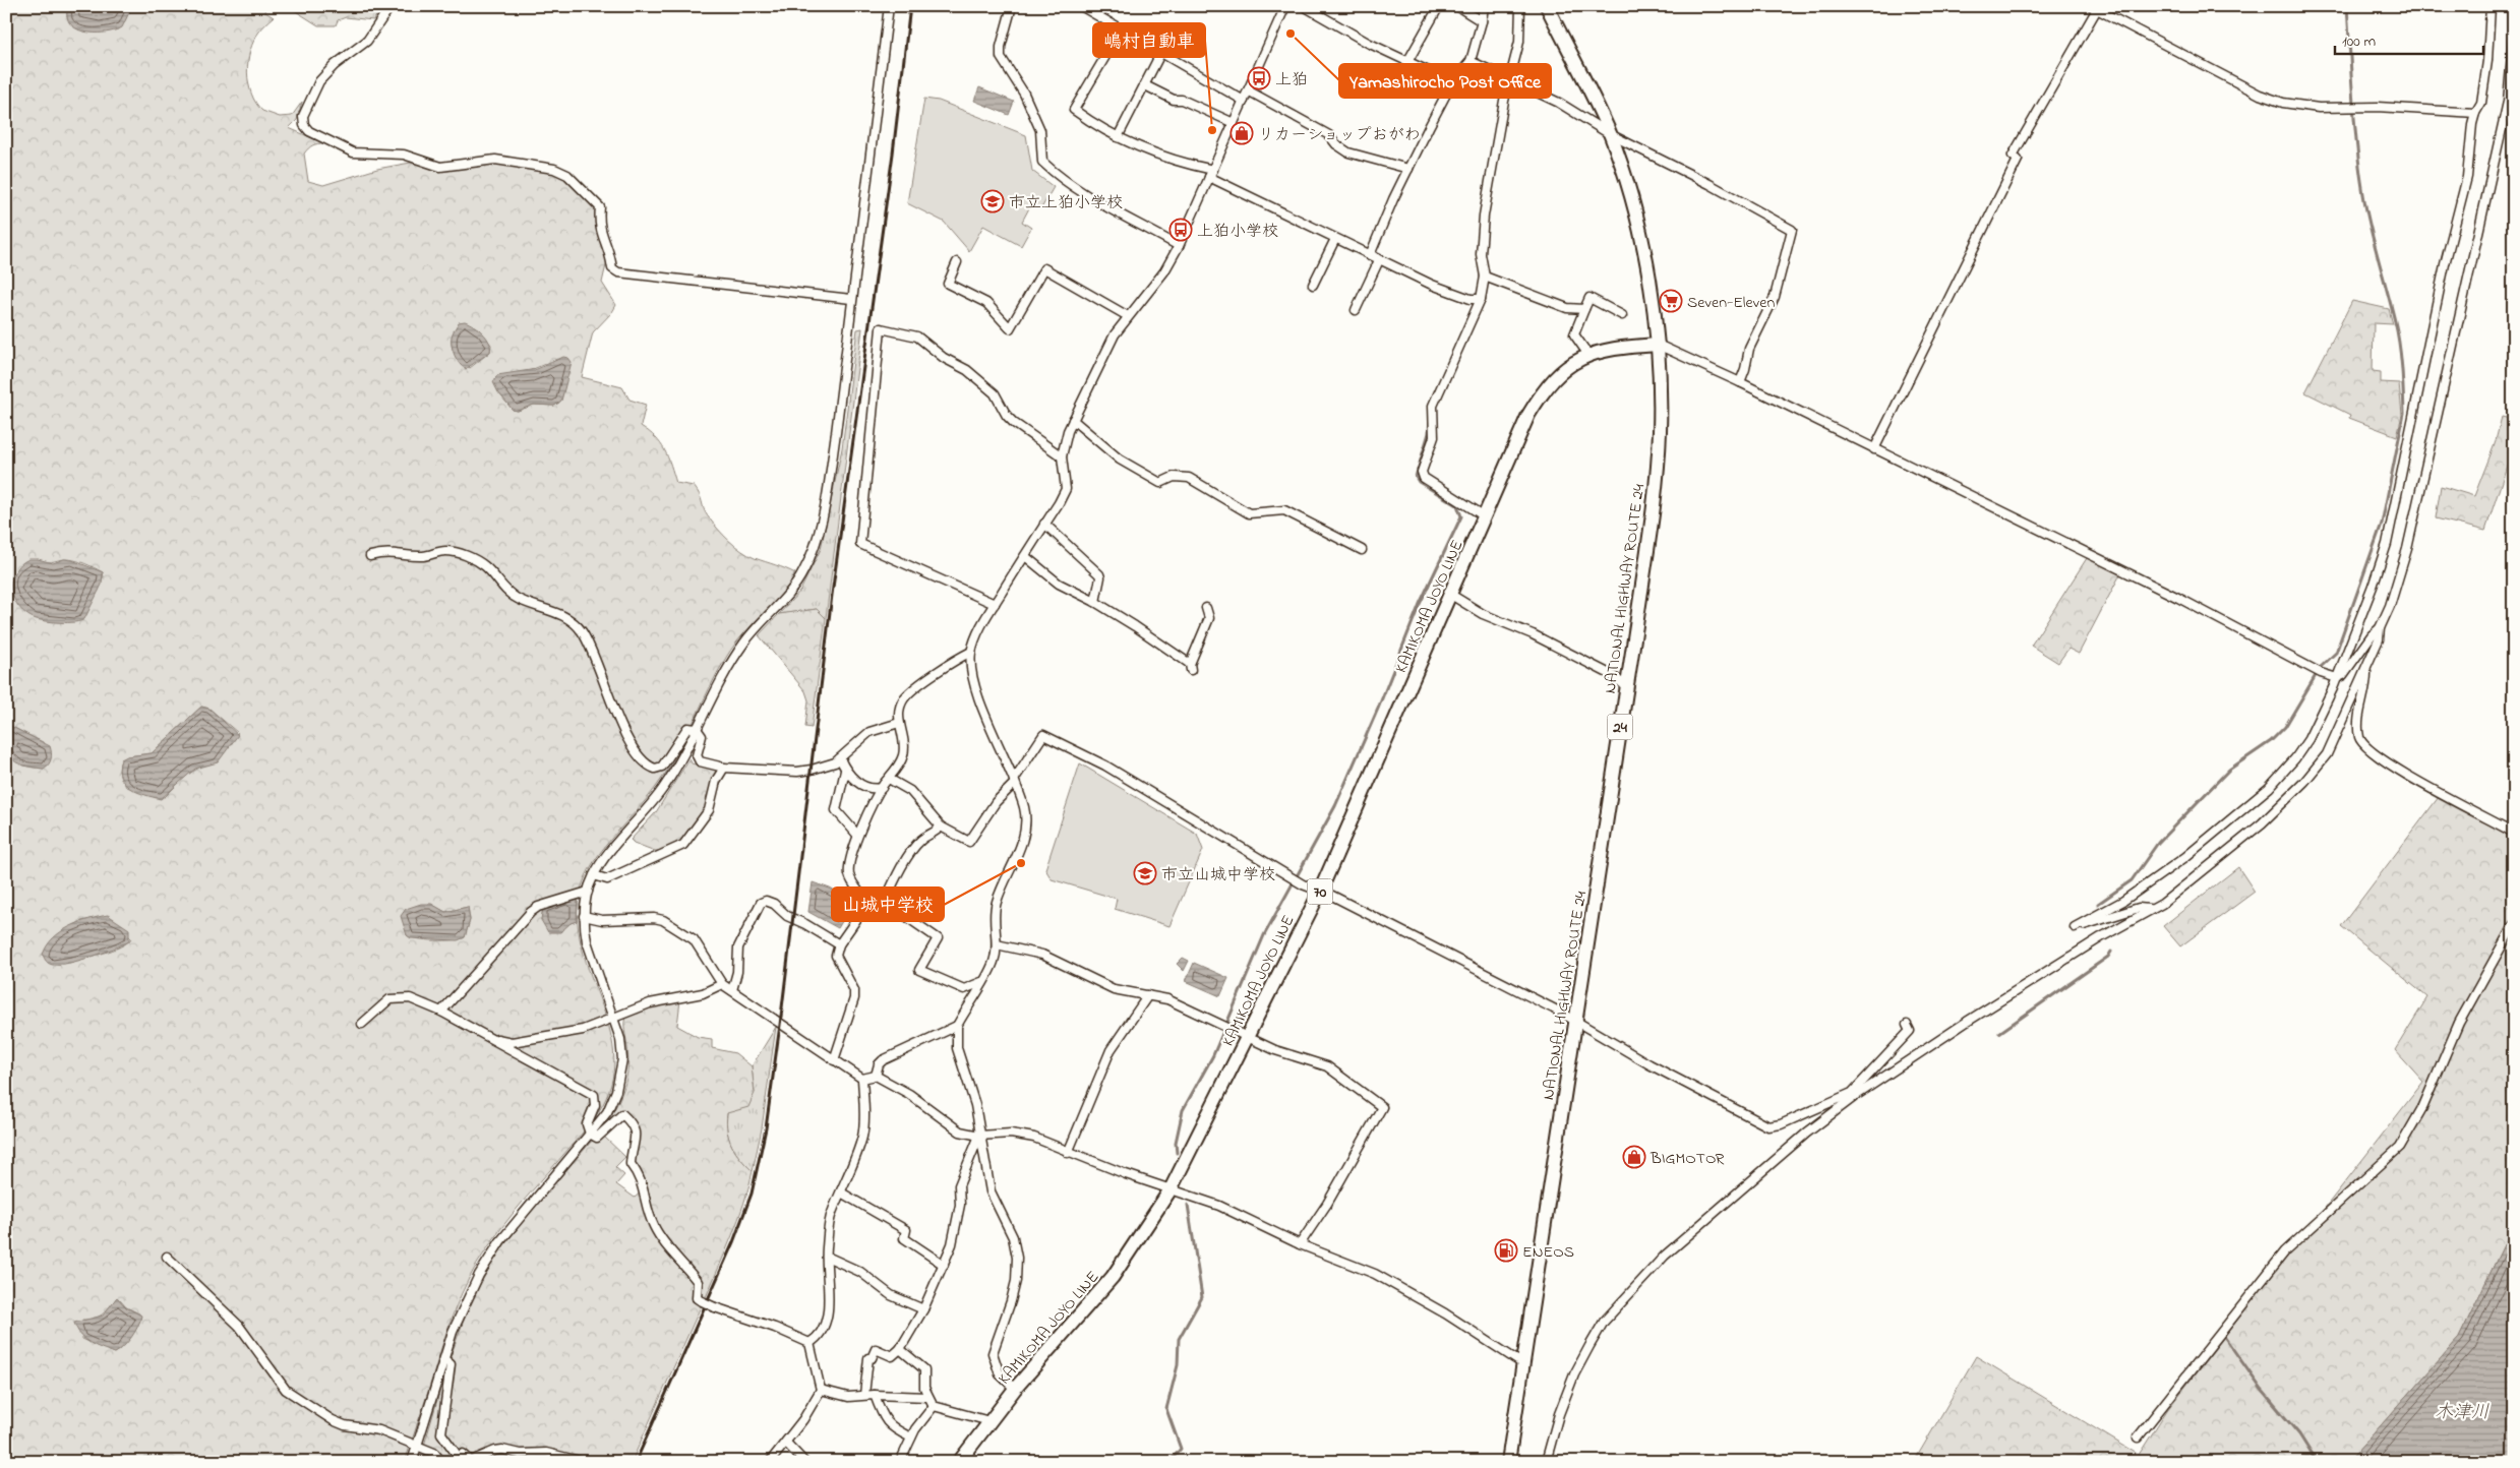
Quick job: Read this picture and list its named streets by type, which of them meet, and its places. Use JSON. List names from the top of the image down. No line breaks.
{"streets":{"main road":["NATIONAL HIGHWAY ROUTE 24","KAMIKOMA JOYO LINE","24","70"]},"crossings":[["NATIONAL HIGHWAY ROUTE 24","KAMIKOMA JOYO LINE"]],"water":["木津川"],"places":{"other":["Yamashirocho Post Office","嶋村自動車","山城中学校"],"bus stop":["上狛","上狛小学校"],"shop":["リカーショップおがわ","BIGMOTOR"],"school or university":["市立上狛小学校","市立山城中学校"],"supermarket":["Seven-Eleven"],"fuel station":["ENEOS"]},"scale_bar":"100 m"}
